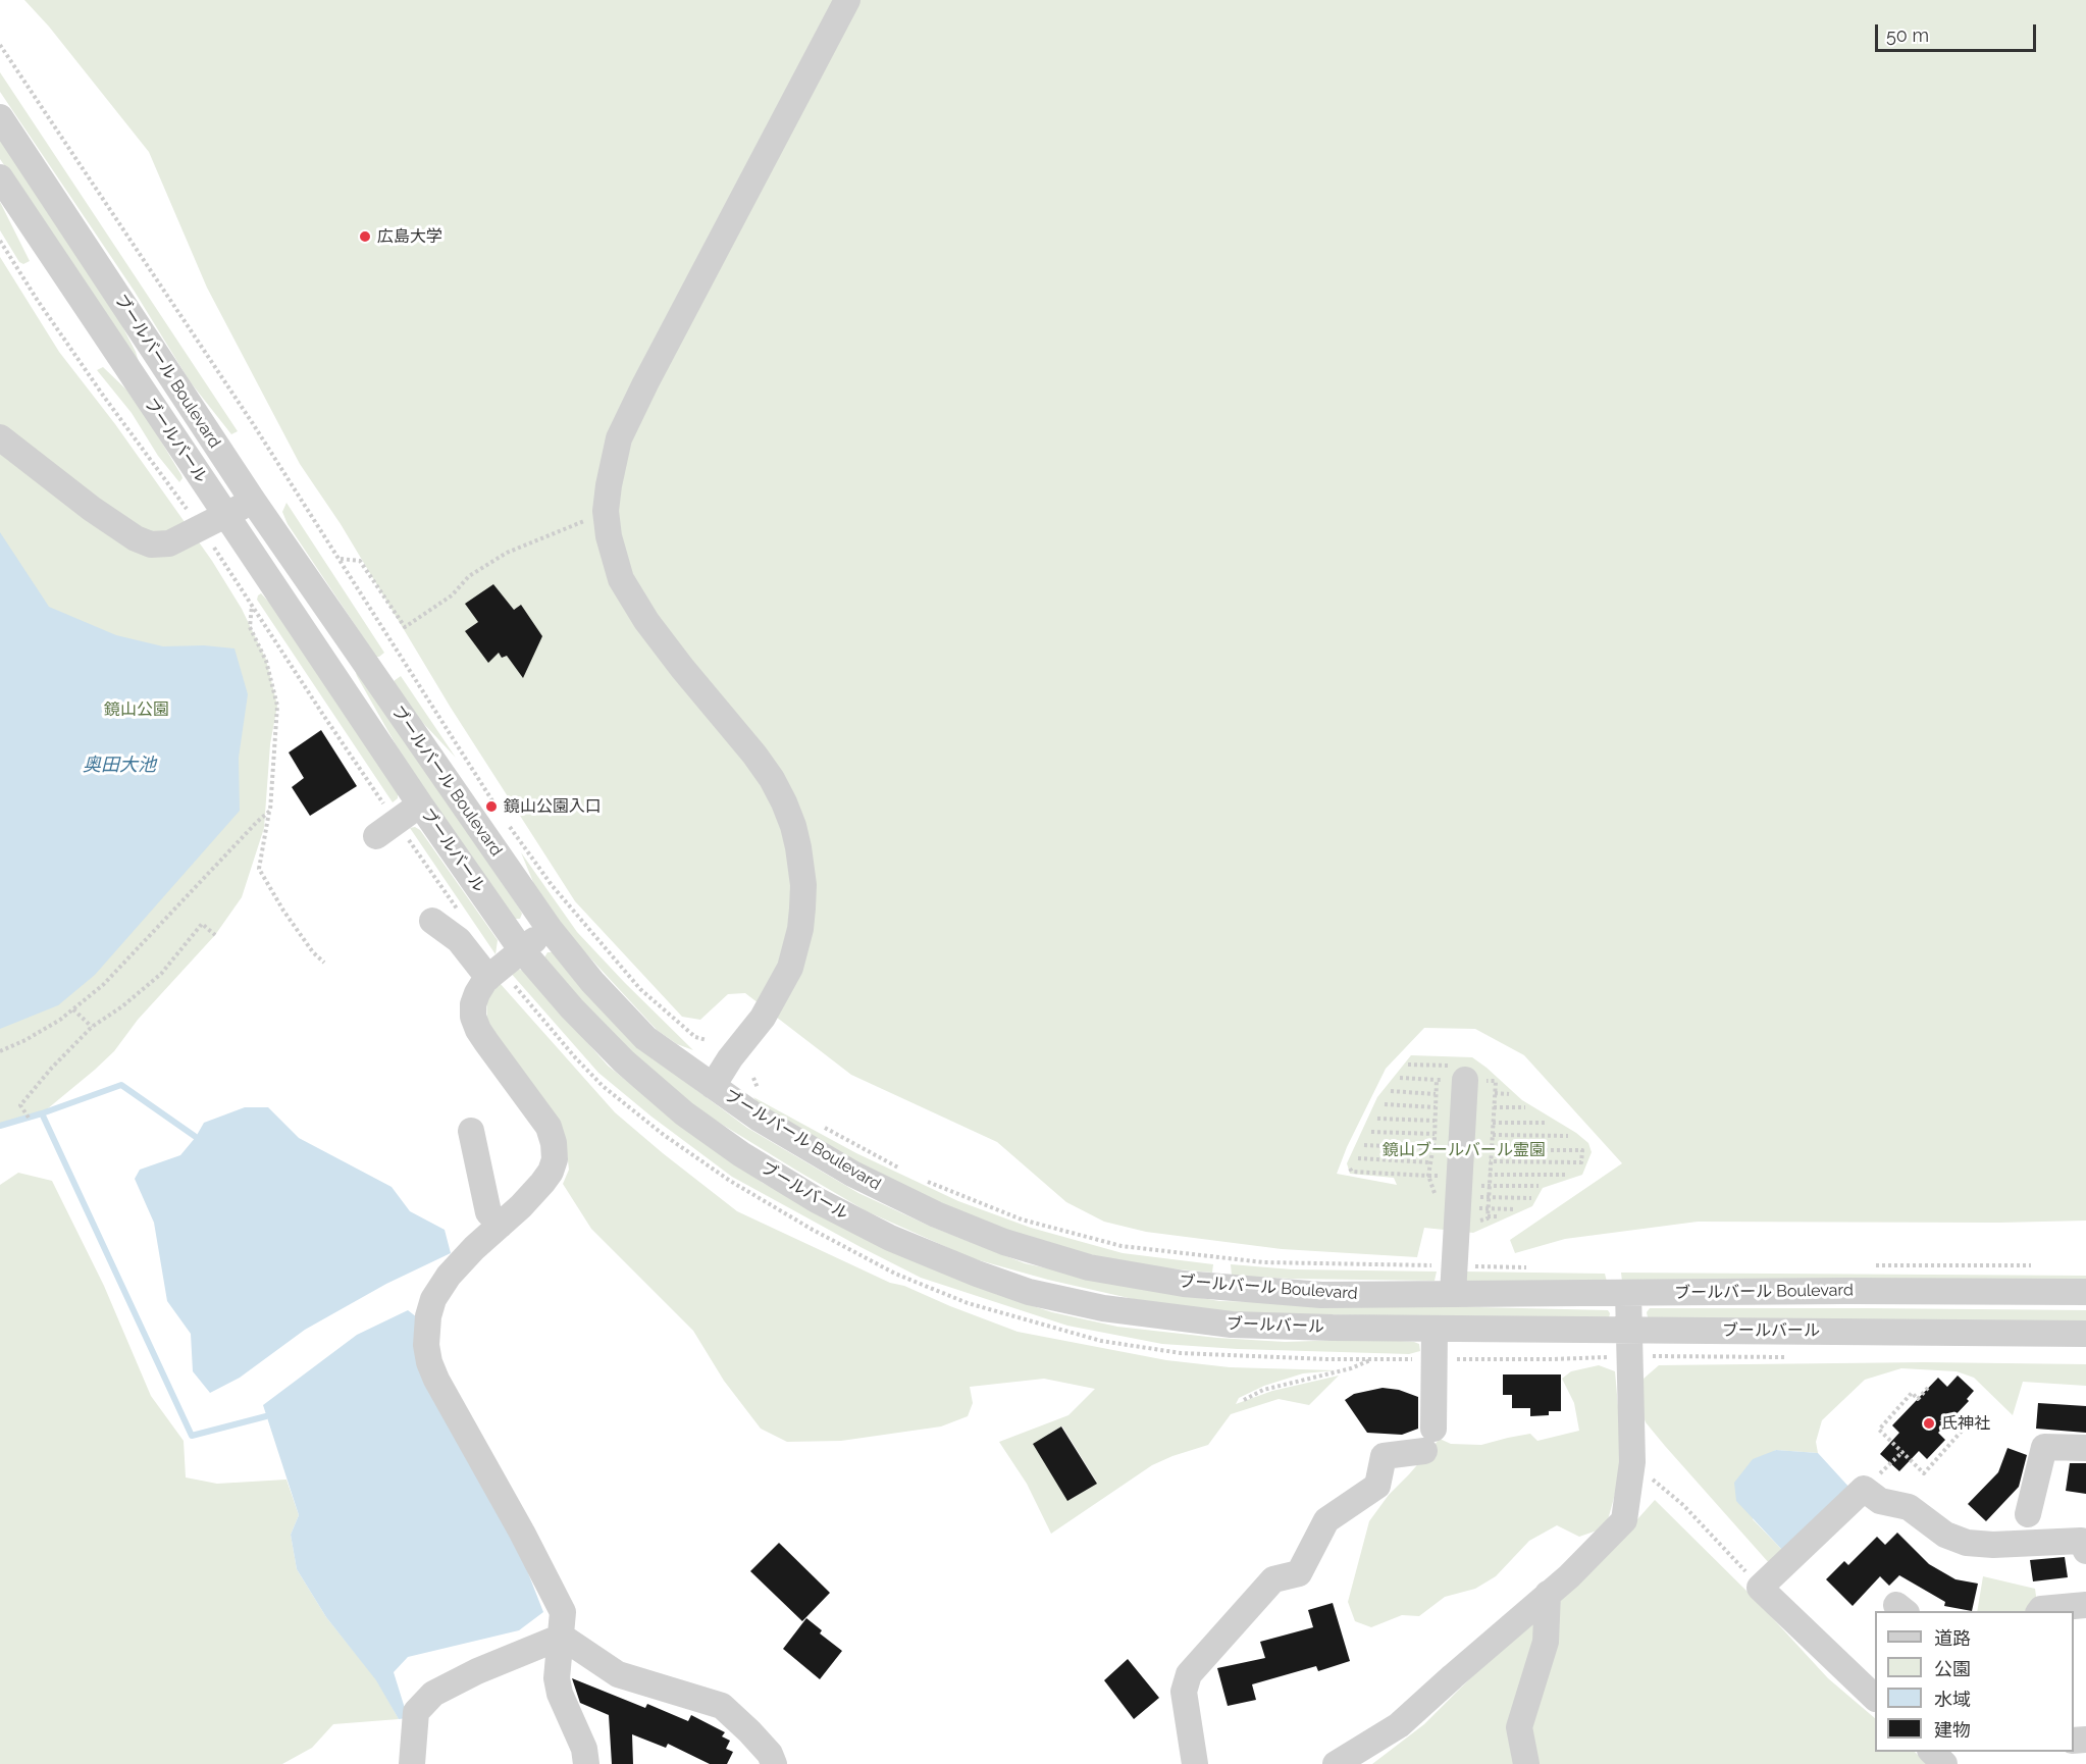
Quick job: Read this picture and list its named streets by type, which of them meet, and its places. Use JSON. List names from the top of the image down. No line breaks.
{"streets":{"street":["ブールバール Boulevard","ブールバール"]},"water":["奥田大池"],"parks":["鏡山公園","鏡山ブールバール霊園"],"places":["広島大学","鏡山公園入口","氏神社"],"legend":["道路","公園","水域","建物"],"scale_bar":"50 m"}
